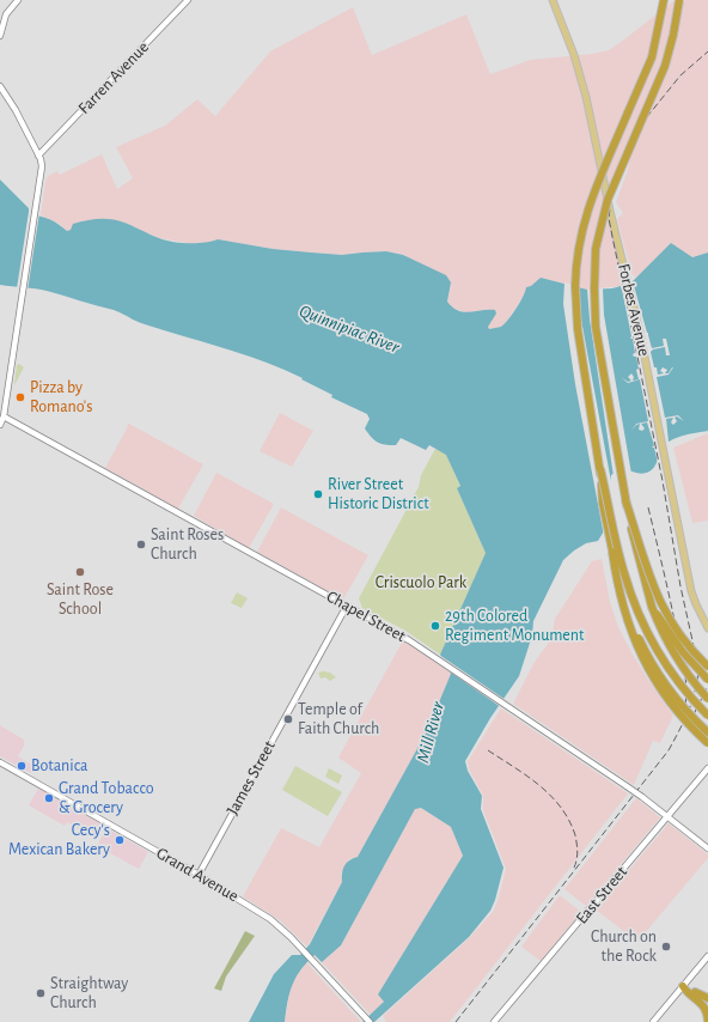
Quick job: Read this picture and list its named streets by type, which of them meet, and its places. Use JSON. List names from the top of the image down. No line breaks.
{"streets":{"main road":["Farren Avenue","Forbes Avenue","Chapel Street","James Street","Grand Avenue","East Street"]},"crossings":[["Chapel Street","James Street"],["Chapel Street","East Street"],["James Street","Grand Avenue"]],"water":["Quinnipiac River","Mill River"],"parks":["Criscuolo Park"],"places":["Pizza by Romano's","River Street Historic District","Saint Roses Church","Saint Rose School","29th Colored Regiment Monument","Temple of Faith Church","Botanica","Grand Tobacco & Grocery","Cecy's Mexican Bakery","Church on the Rock","Straightway Church"]}
